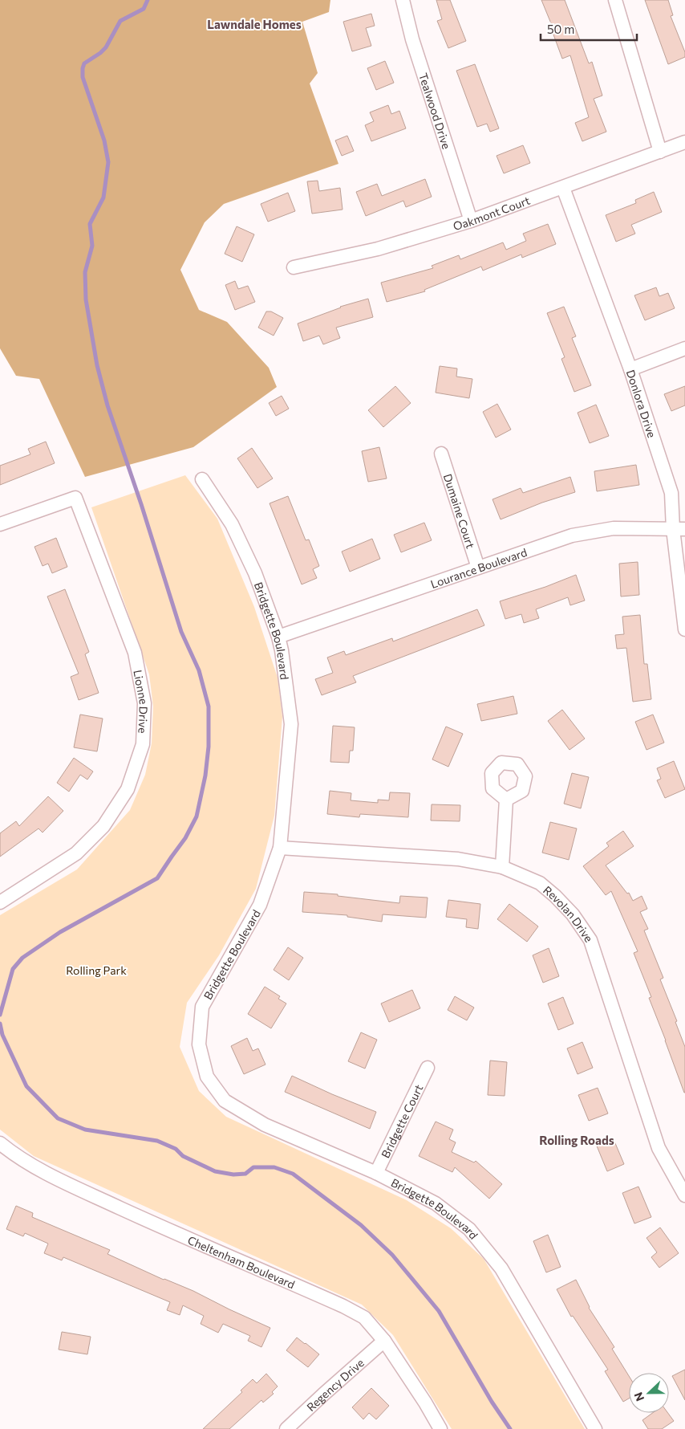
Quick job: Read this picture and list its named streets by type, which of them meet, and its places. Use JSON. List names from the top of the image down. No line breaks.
{"streets":{"street":["Tealwood Drive","Oakmont Court","Donlora Drive","Dumaine Court","Lourance Boulevard","Bridgette Boulevard","Lionne Drive","Revolan Drive","Bridgette Court","Cheltenham Boulevard","Regency Drive"]},"crossings":[["Tealwood Drive","Oakmont Court"],["Oakmont Court","Donlora Drive"],["Donlora Drive","Lourance Boulevard"],["Dumaine Court","Lourance Boulevard"],["Lourance Boulevard","Bridgette Boulevard"],["Bridgette Boulevard","Revolan Drive"],["Bridgette Boulevard","Bridgette Court"],["Cheltenham Boulevard","Regency Drive"]],"districts":["Lawndale Homes","Rolling Roads"],"parks":["Rolling Park"],"scale_bar":"50 m","north":"left"}
